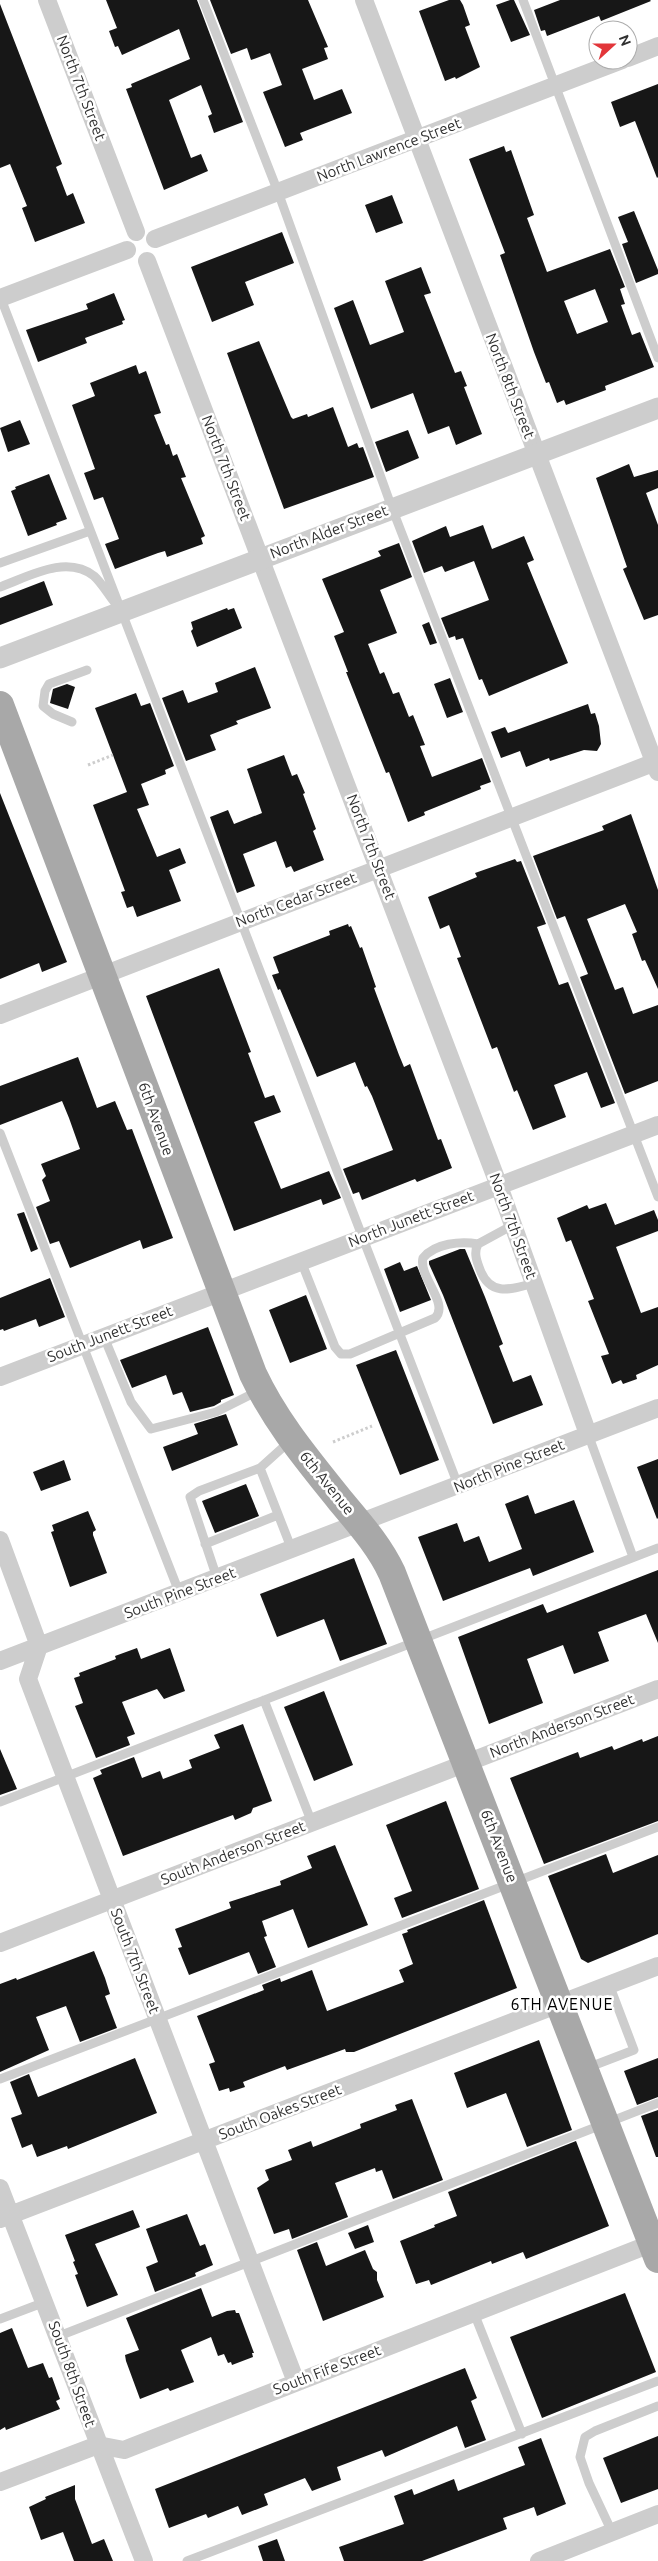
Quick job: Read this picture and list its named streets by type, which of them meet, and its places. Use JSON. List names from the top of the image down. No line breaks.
{"streets":{"main road":["6th Avenue"],"street":["North 7th Street","North Lawrence Street","North 8th Street","North Alder Street","North Cedar Street","North Junett Street","South Junett Street","North Pine Street","South Pine Street","North Anderson Street","South Anderson Street","South 7th Street","South Oakes Street","South Fife Street","South 8th Street"]},"crossings":[["North 7th Street","North Lawrence Street"],["North 7th Street","North Alder Street"],["North 7th Street","North Cedar Street"],["North 7th Street","North Junett Street"],["North 7th Street","North Pine Street"],["North Lawrence Street","North 8th Street"],["North 8th Street","North Alder Street"],["North 8th Street","North Cedar Street"],["North Cedar Street","6th Avenue"],["6th Avenue","North Junett Street"],["6th Avenue","South Junett Street"],["6th Avenue","North Pine Street"],["6th Avenue","South Pine Street"],["6th Avenue","North Anderson Street"],["6th Avenue","South Anderson Street"],["6th Avenue","South Oakes Street"],["6th Avenue","South Fife Street"],["North Junett Street","South Junett Street"],["North Pine Street","South Pine Street"],["South Pine Street","South 7th Street"],["North Anderson Street","South Anderson Street"],["South Anderson Street","South 7th Street"],["South 7th Street","South Oakes Street"],["South 7th Street","South Fife Street"],["South Oakes Street","South 8th Street"],["South Fife Street","South 8th Street"]],"districts":["6TH AVENUE"],"north":"right"}
